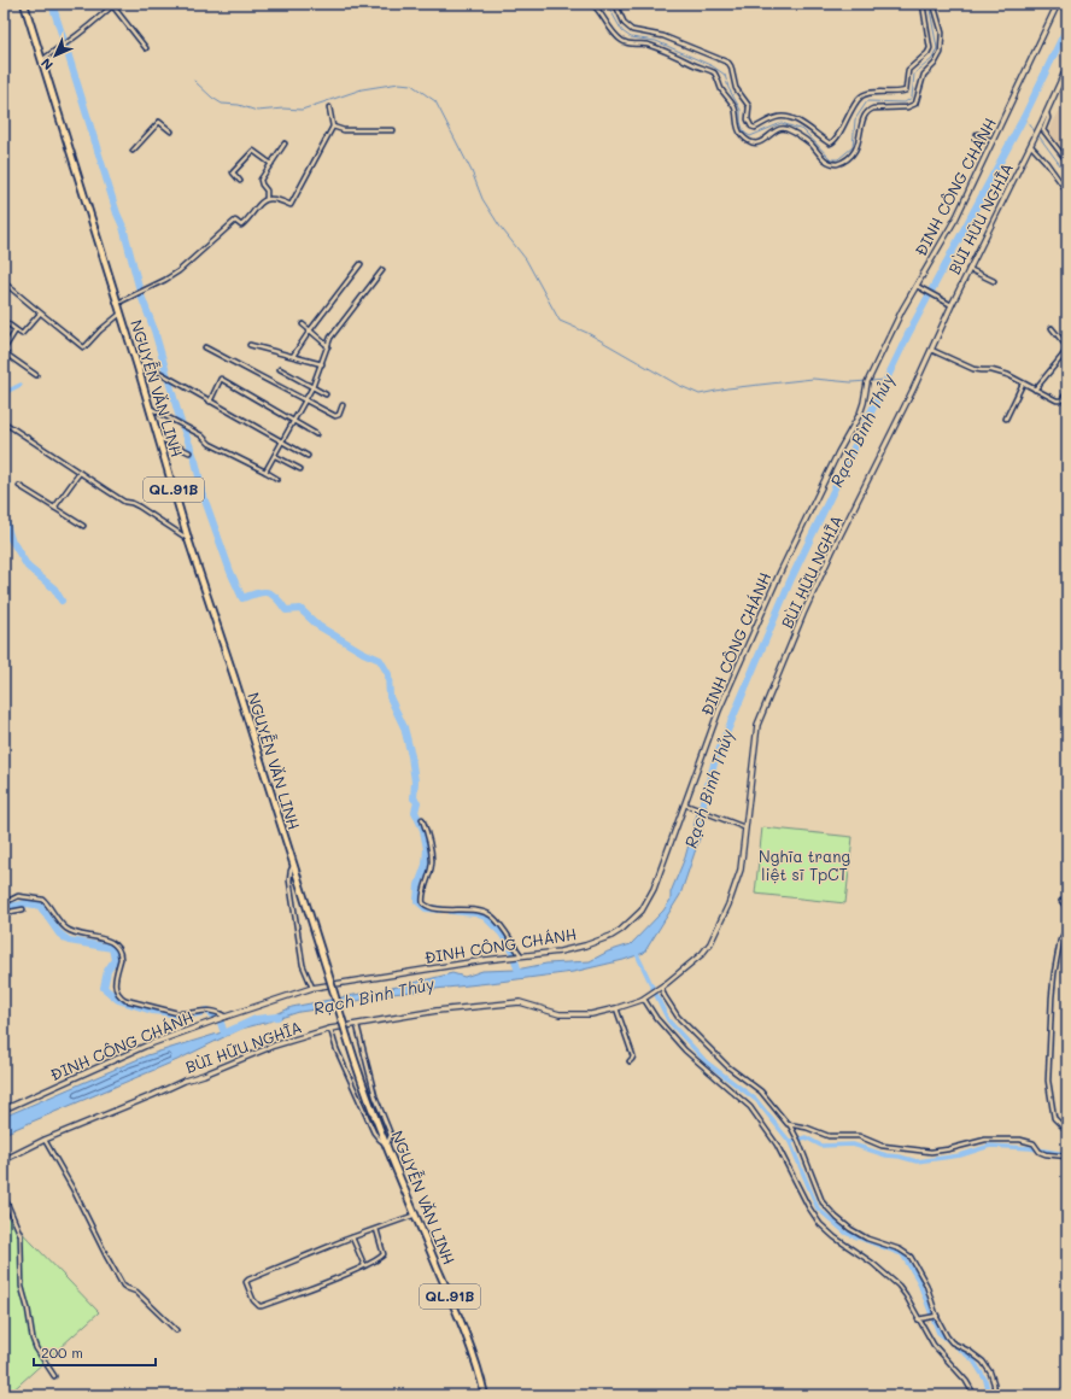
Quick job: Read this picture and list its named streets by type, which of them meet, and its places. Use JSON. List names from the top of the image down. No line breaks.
{"streets":{"highway":["NGUYỄN VĂN LINH","QL.91B"],"main road":["ĐINH CÔNG CHÁNH","BÙI HỮU NGHĨA"]},"water":["Rạch Bình Thủy"],"parks":["Nghĩa trang liệt sĩ TpCT"],"scale_bar":"200 m","north":"bottom left"}
